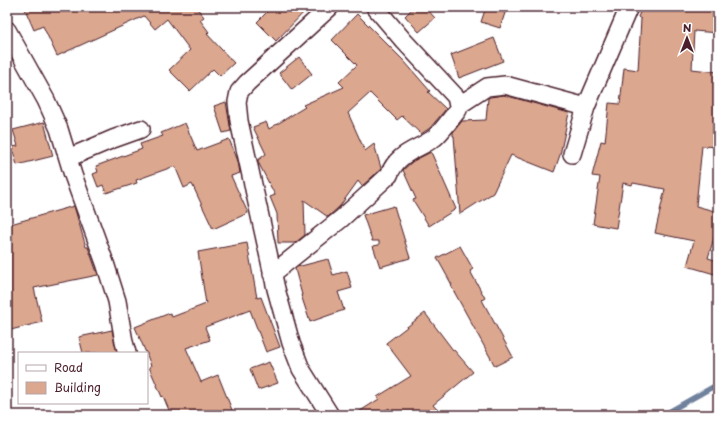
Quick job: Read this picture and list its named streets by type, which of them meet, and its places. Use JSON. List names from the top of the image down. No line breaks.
{"legend":["Road","Building"],"north":"top"}
